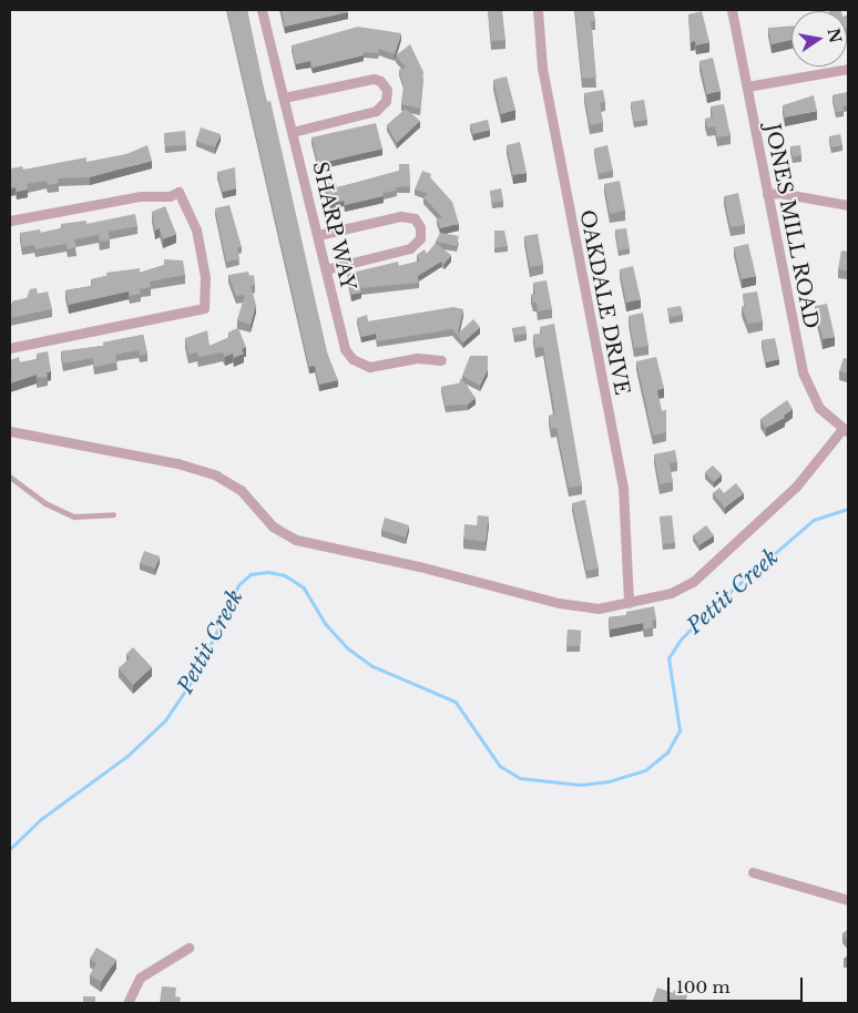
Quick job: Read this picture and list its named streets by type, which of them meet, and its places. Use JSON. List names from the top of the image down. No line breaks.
{"streets":{"street":["SHARP WAY","JONES MILL ROAD","OAKDALE DRIVE"]},"water":["Pettit Creek"],"scale_bar":"100 m","north":"right"}
